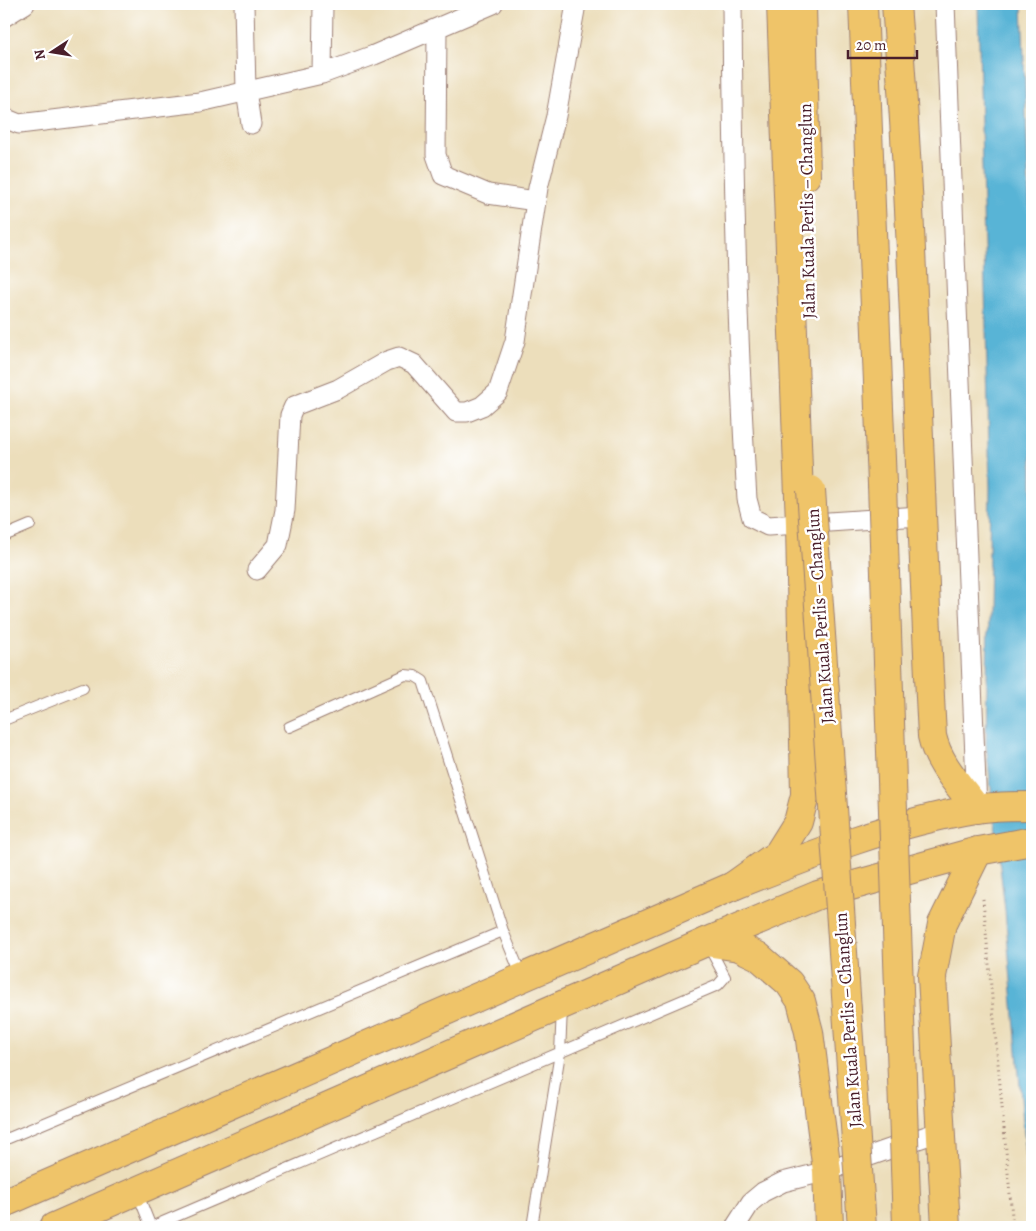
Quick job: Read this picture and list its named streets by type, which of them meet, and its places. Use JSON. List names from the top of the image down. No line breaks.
{"streets":{"main road":["Jalan Kuala Perlis – Changlun"]},"scale_bar":"20 m","north":"left"}
